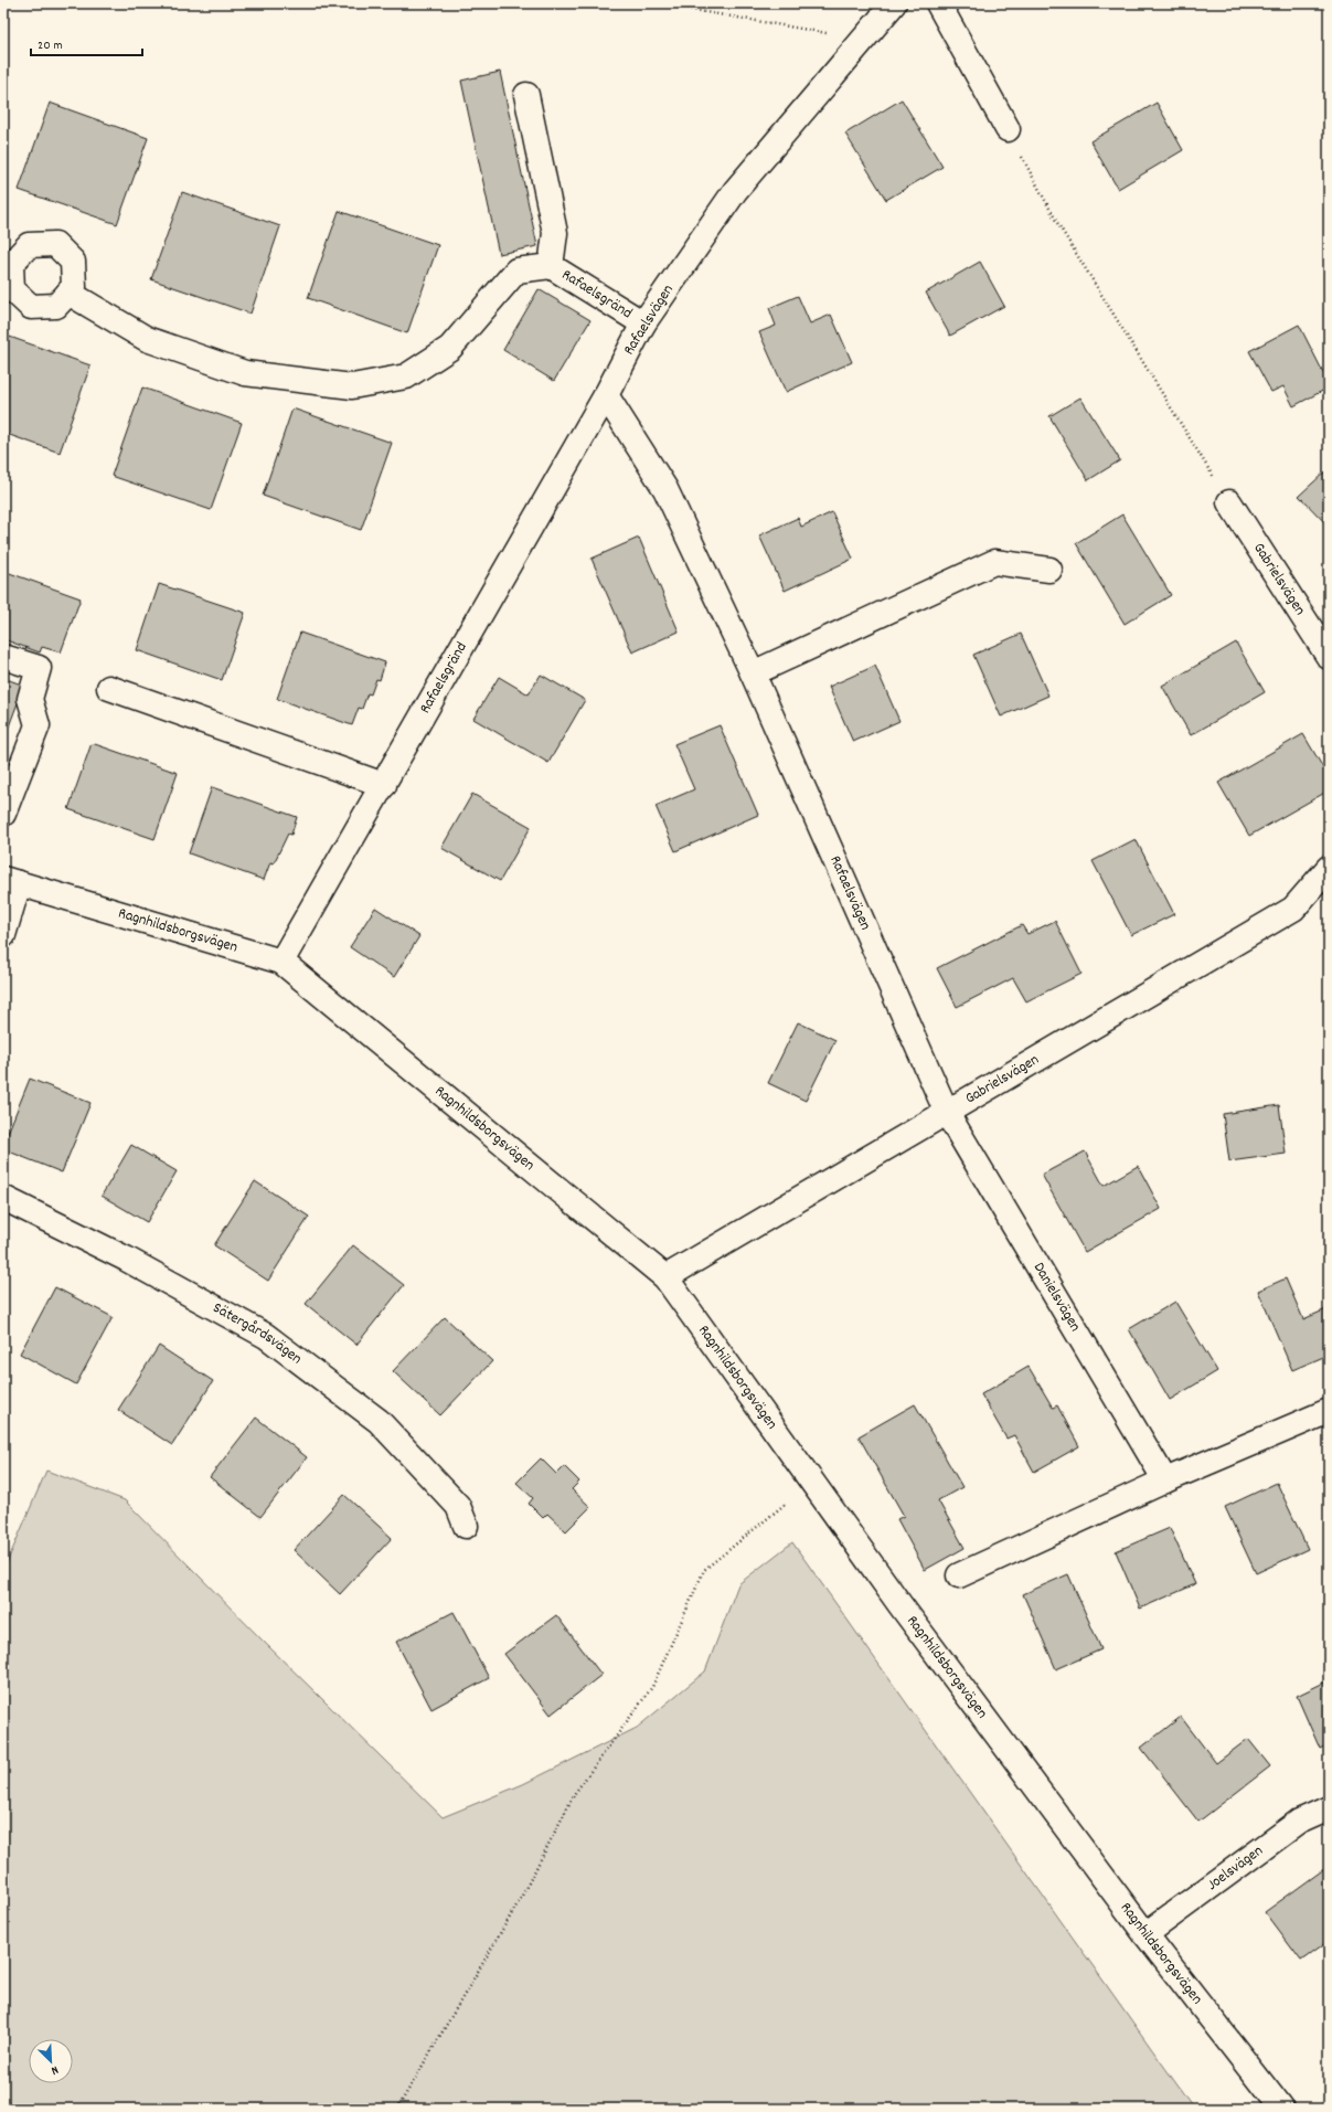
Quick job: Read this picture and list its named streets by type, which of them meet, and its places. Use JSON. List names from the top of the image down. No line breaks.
{"streets":{"street":["Rafaelsgränd","Rafaelsvägen","Gabrielsvägen","Ragnhildsborgsvägen","Danielsvägen","Sätergårdsvägen","Joelsvägen"]},"crossings":[["Rafaelsgränd","Rafaelsvägen"],["Rafaelsgränd","Ragnhildsborgsvägen"],["Rafaelsvägen","Gabrielsvägen"],["Rafaelsvägen","Danielsvägen"],["Gabrielsvägen","Ragnhildsborgsvägen"],["Gabrielsvägen","Danielsvägen"],["Ragnhildsborgsvägen","Joelsvägen"]],"scale_bar":"20 m","north":"bottom right"}
